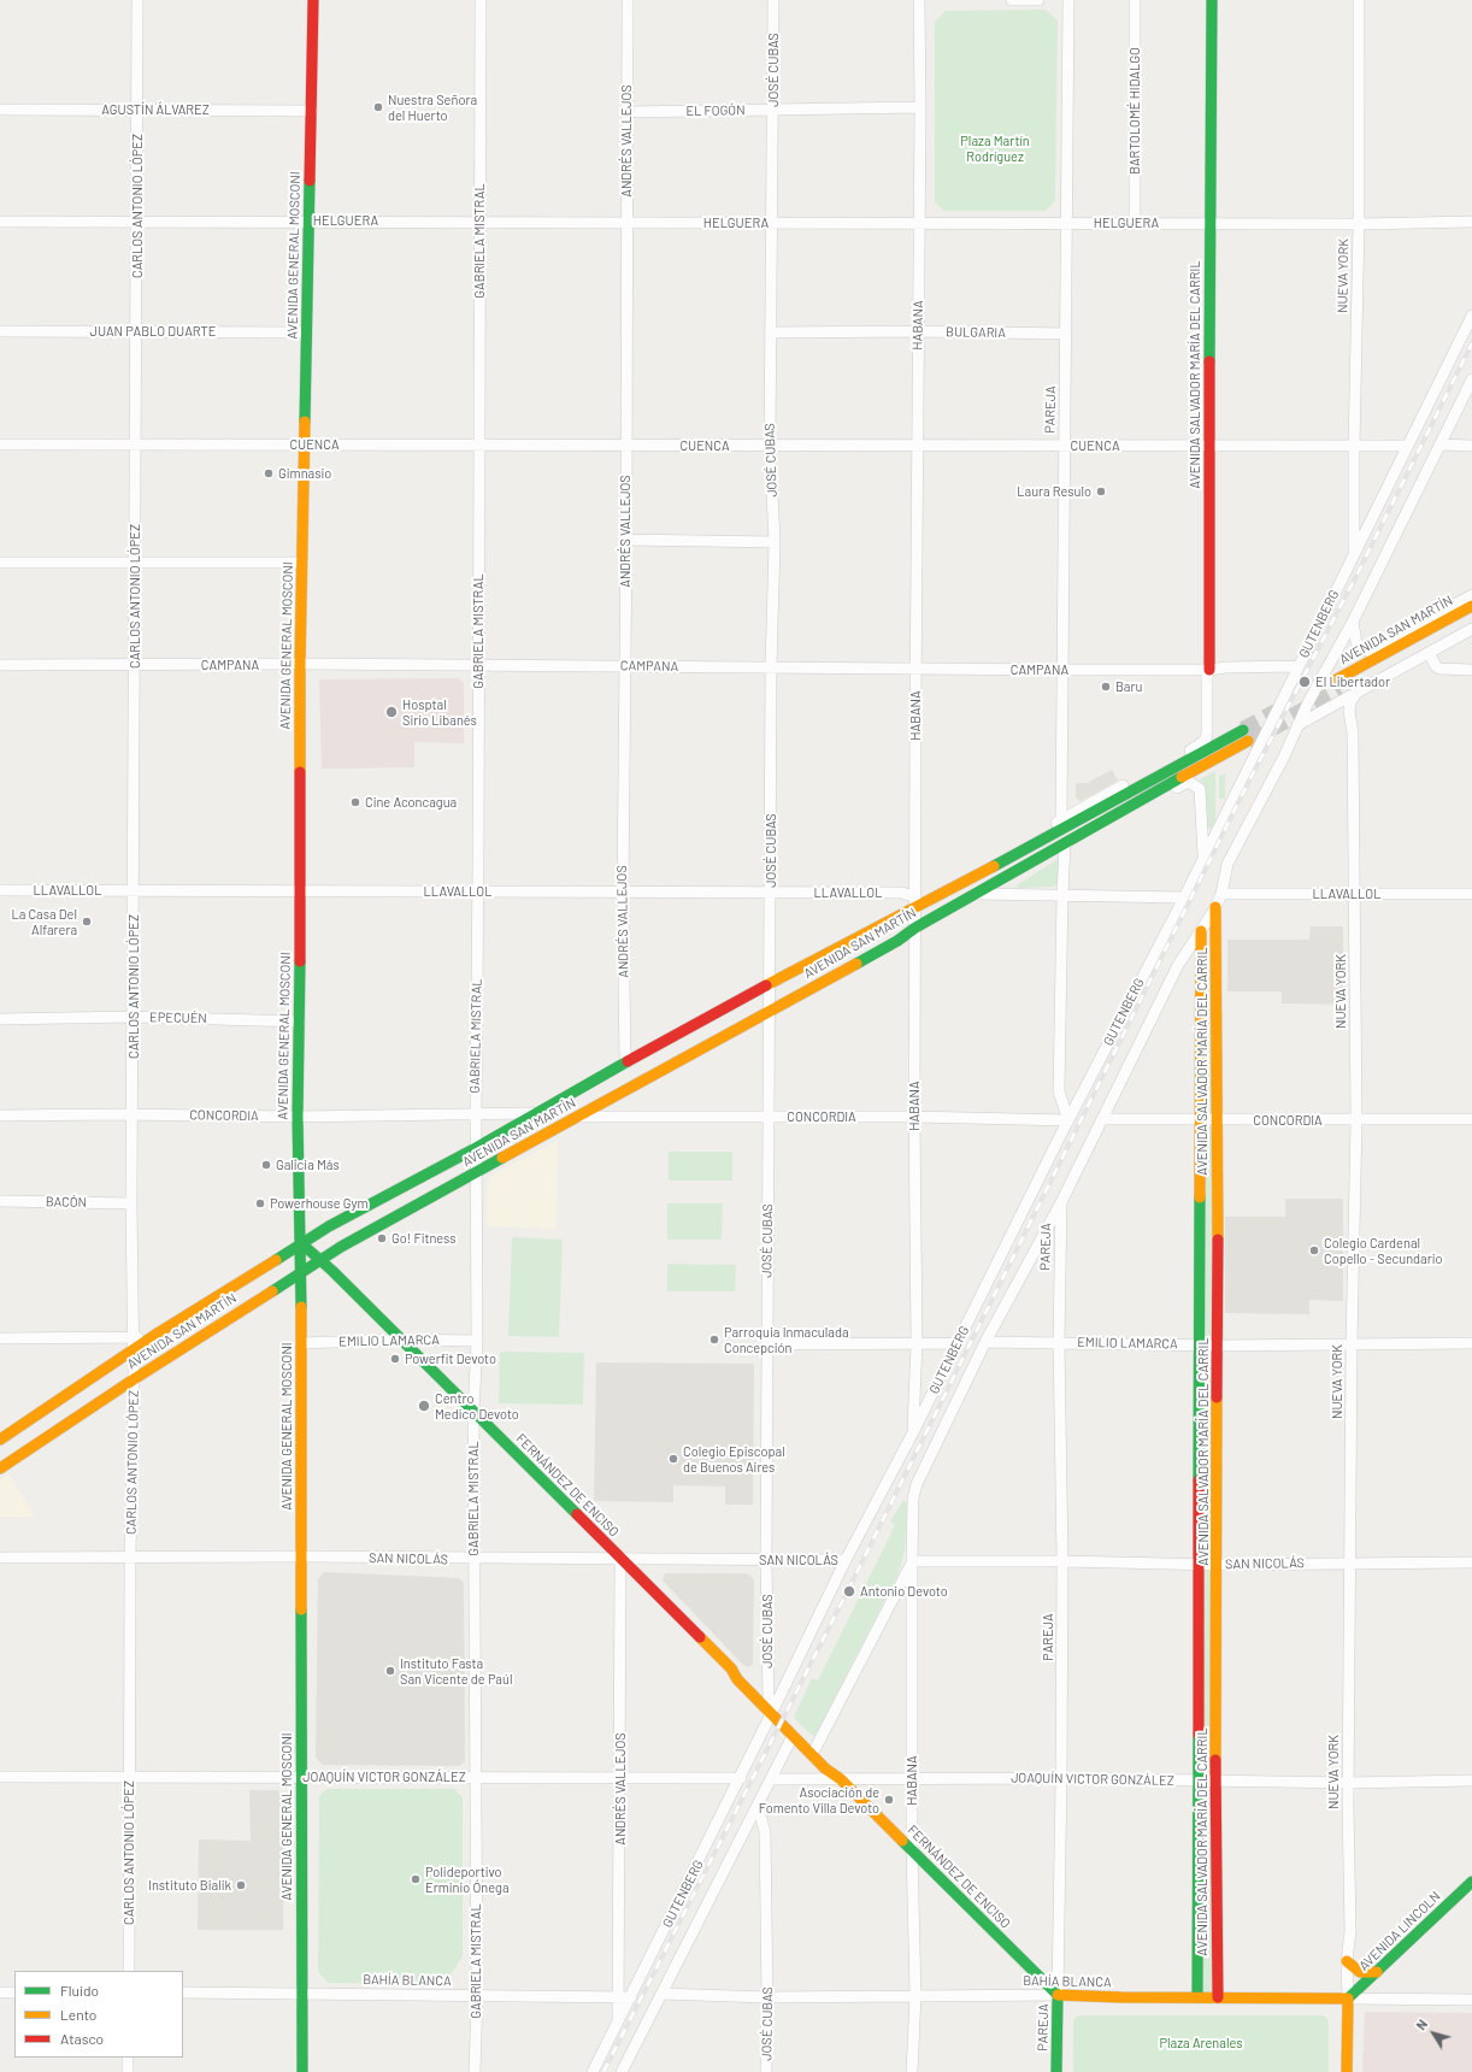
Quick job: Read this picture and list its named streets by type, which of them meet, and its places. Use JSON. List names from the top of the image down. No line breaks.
{"streets":{"main road":["AVENIDA GENERAL MOSCONI","NUEVA YORK","AVENIDA SALVADOR MARÍA DEL CARRIL","PAREJA","AVENIDA SAN MARTÍN","FERNÁNDEZ DE ENCISO","AVENIDA LINCOLN","BAHÍA BLANCA"],"street":["JOSÉ CUBAS","AGUSTÍN ÁLVAREZ","EL FOGÓN","BARTOLOMÉ HIDALGO","ANDRÉS VALLEJOS","CARLOS ANTONIO LÓPEZ","HELGUERA","GABRIELA MISTRAL","HABANA","JUAN PABLO DUARTE","BULGARIA","CUENCA","GUTENBERG","CAMPANA","LLAVALLOL","EPECUÉN","CONCORDIA","BACÓN","EMILIO LAMARCA","SAN NICOLÁS","JOAQUÍN VICTOR GONZÁLEZ"]},"crossings":[["JOSÉ CUBAS","EL FOGÓN"],["JOSÉ CUBAS","HELGUERA"],["JOSÉ CUBAS","BULGARIA"],["JOSÉ CUBAS","CUENCA"],["JOSÉ CUBAS","GUTENBERG"],["JOSÉ CUBAS","AVENIDA SAN MARTÍN"],["JOSÉ CUBAS","CAMPANA"],["JOSÉ CUBAS","LLAVALLOL"],["JOSÉ CUBAS","CONCORDIA"],["JOSÉ CUBAS","FERNÁNDEZ DE ENCISO"],["JOSÉ CUBAS","SAN NICOLÁS"],["JOSÉ CUBAS","BAHÍA BLANCA"],["AGUSTÍN ÁLVAREZ","CARLOS ANTONIO LÓPEZ"],["AGUSTÍN ÁLVAREZ","AVENIDA GENERAL MOSCONI"],["EL FOGÓN","ANDRÉS VALLEJOS"],["EL FOGÓN","HABANA"],["BARTOLOMÉ HIDALGO","HELGUERA"],["ANDRÉS VALLEJOS","HELGUERA"],["ANDRÉS VALLEJOS","CUENCA"],["ANDRÉS VALLEJOS","GUTENBERG"],["ANDRÉS VALLEJOS","AVENIDA SAN MARTÍN"],["ANDRÉS VALLEJOS","CAMPANA"],["ANDRÉS VALLEJOS","LLAVALLOL"],["ANDRÉS VALLEJOS","FERNÁNDEZ DE ENCISO"],["ANDRÉS VALLEJOS","SAN NICOLÁS"],["ANDRÉS VALLEJOS","JOAQUÍN VICTOR GONZÁLEZ"],["ANDRÉS VALLEJOS","BAHÍA BLANCA"],["CARLOS ANTONIO LÓPEZ","HELGUERA"],["CARLOS ANTONIO LÓPEZ","JUAN PABLO DUARTE"],["CARLOS ANTONIO LÓPEZ","CUENCA"],["CARLOS ANTONIO LÓPEZ","AVENIDA SAN MARTÍN"],["CARLOS ANTONIO LÓPEZ","CAMPANA"],["CARLOS ANTONIO LÓPEZ","LLAVALLOL"],["CARLOS ANTONIO LÓPEZ","EPECUÉN"],["CARLOS ANTONIO LÓPEZ","CONCORDIA"],["CARLOS ANTONIO LÓPEZ","BACÓN"],["CARLOS ANTONIO LÓPEZ","SAN NICOLÁS"],["CARLOS ANTONIO LÓPEZ","JOAQUÍN VICTOR GONZÁLEZ"],["HELGUERA","GABRIELA MISTRAL"],["HELGUERA","AVENIDA GENERAL MOSCONI"],["HELGUERA","NUEVA YORK"],["HELGUERA","HABANA"],["HELGUERA","AVENIDA SALVADOR MARÍA DEL CARRIL"],["HELGUERA","PAREJA"],["GABRIELA MISTRAL","CUENCA"],["GABRIELA MISTRAL","AVENIDA SAN MARTÍN"],["GABRIELA MISTRAL","CAMPANA"],["GABRIELA MISTRAL","LLAVALLOL"],["GABRIELA MISTRAL","CONCORDIA"],["GABRIELA MISTRAL","EMILIO LAMARCA"],["GABRIELA MISTRAL","FERNÁNDEZ DE ENCISO"],["GABRIELA MISTRAL","SAN NICOLÁS"],["GABRIELA MISTRAL","JOAQUÍN VICTOR GONZÁLEZ"],["GABRIELA MISTRAL","BAHÍA BLANCA"],["AVENIDA GENERAL MOSCONI","JUAN PABLO DUARTE"],["AVENIDA GENERAL MOSCONI","CUENCA"],["AVENIDA GENERAL MOSCONI","AVENIDA SAN MARTÍN"],["AVENIDA GENERAL MOSCONI","CAMPANA"],["AVENIDA GENERAL MOSCONI","LLAVALLOL"],["AVENIDA GENERAL MOSCONI","EPECUÉN"],["AVENIDA GENERAL MOSCONI","CONCORDIA"],["AVENIDA GENERAL MOSCONI","EMILIO LAMARCA"],["AVENIDA GENERAL MOSCONI","FERNÁNDEZ DE ENCISO"],["AVENIDA GENERAL MOSCONI","SAN NICOLÁS"],["AVENIDA GENERAL MOSCONI","JOAQUÍN VICTOR GONZÁLEZ"],["AVENIDA GENERAL MOSCONI","BAHÍA BLANCA"],["NUEVA YORK","CUENCA"],["NUEVA YORK","GUTENBERG"],["NUEVA YORK","LLAVALLOL"],["NUEVA YORK","CONCORDIA"],["NUEVA YORK","EMILIO LAMARCA"],["NUEVA YORK","SAN NICOLÁS"],["NUEVA YORK","JOAQUÍN VICTOR GONZÁLEZ"],["NUEVA YORK","AVENIDA LINCOLN"],["NUEVA YORK","BAHÍA BLANCA"],["HABANA","BULGARIA"],["HABANA","CUENCA"],["HABANA","GUTENBERG"],["HABANA","AVENIDA SAN MARTÍN"],["HABANA","CAMPANA"],["HABANA","LLAVALLOL"],["HABANA","CONCORDIA"],["HABANA","FERNÁNDEZ DE ENCISO"],["HABANA","SAN NICOLÁS"],["HABANA","JOAQUÍN VICTOR GONZÁLEZ"],["HABANA","BAHÍA BLANCA"],["BULGARIA","PAREJA"],["AVENIDA SALVADOR MARÍA DEL CARRIL","CUENCA"],["AVENIDA SALVADOR MARÍA DEL CARRIL","GUTENBERG"],["AVENIDA SALVADOR MARÍA DEL CARRIL","AVENIDA SAN MARTÍN"],["AVENIDA SALVADOR MARÍA DEL CARRIL","CAMPANA"],["AVENIDA SALVADOR MARÍA DEL CARRIL","CONCORDIA"],["AVENIDA SALVADOR MARÍA DEL CARRIL","EMILIO LAMARCA"],["AVENIDA SALVADOR MARÍA DEL CARRIL","SAN NICOLÁS"],["AVENIDA SALVADOR MARÍA DEL CARRIL","JOAQUÍN VICTOR GONZÁLEZ"],["AVENIDA SALVADOR MARÍA DEL CARRIL","BAHÍA BLANCA"],["PAREJA","CUENCA"],["PAREJA","GUTENBERG"],["PAREJA","AVENIDA SAN MARTÍN"],["PAREJA","CAMPANA"],["PAREJA","EMILIO LAMARCA"],["PAREJA","FERNÁNDEZ DE ENCISO"],["PAREJA","SAN NICOLÁS"],["PAREJA","JOAQUÍN VICTOR GONZÁLEZ"],["PAREJA","BAHÍA BLANCA"],["CUENCA","GUTENBERG"],["GUTENBERG","AVENIDA SAN MARTÍN"],["GUTENBERG","CAMPANA"],["GUTENBERG","LLAVALLOL"],["GUTENBERG","CONCORDIA"],["GUTENBERG","EMILIO LAMARCA"],["GUTENBERG","FERNÁNDEZ DE ENCISO"],["GUTENBERG","SAN NICOLÁS"],["GUTENBERG","JOAQUÍN VICTOR GONZÁLEZ"],["GUTENBERG","BAHÍA BLANCA"],["AVENIDA SAN MARTÍN","LLAVALLOL"],["AVENIDA SAN MARTÍN","CONCORDIA"],["AVENIDA SAN MARTÍN","FERNÁNDEZ DE ENCISO"],["EMILIO LAMARCA","FERNÁNDEZ DE ENCISO"],["FERNÁNDEZ DE ENCISO","SAN NICOLÁS"],["FERNÁNDEZ DE ENCISO","JOAQUÍN VICTOR GONZÁLEZ"],["FERNÁNDEZ DE ENCISO","BAHÍA BLANCA"],["AVENIDA LINCOLN","BAHÍA BLANCA"]],"parks":["Plaza Martín Rodríguez","Plaza Arenales"],"places":["Nuestra Señora del Huerto","Gimnasio","Laura Resulo","El Libertador","Baru","Hosptal Sirio Libanés","Cine Aconcagua","La Casa Del Alfarera","Galicia Más","Powerhouse Gym","Go! Fitness","Colegio Cardenal Copello - Secundario","Parroquia Inmaculada Concepción","Powerfit Devoto","Centro Medico Devoto","Colegio Episcopal de Buenos Aires","Antonio Devoto","Instituto Fasta San Vicente de Paúl","Asociación de Fomento Villa Devoto","Polideportivo Erminio Ónega","Instituto Bialik"],"legend":["Fluido","Lento","Atasco"],"north":"top left"}
